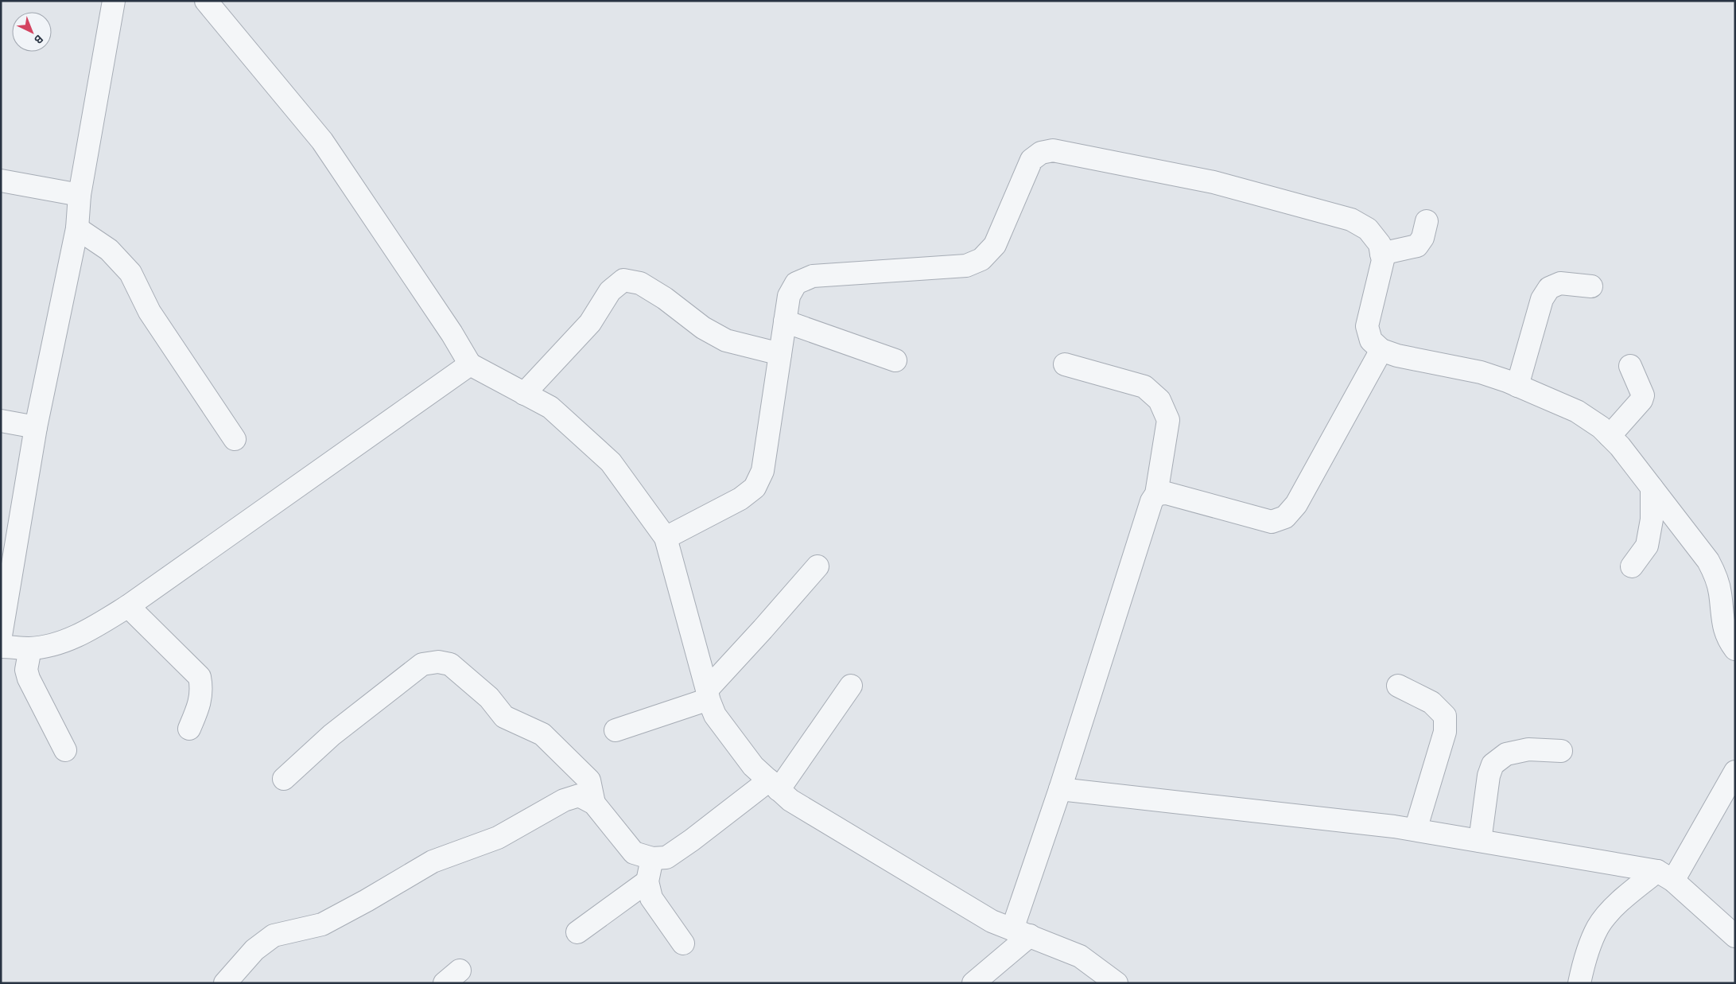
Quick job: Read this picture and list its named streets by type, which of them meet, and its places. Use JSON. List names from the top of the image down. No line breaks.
{"north":"bottom right"}
